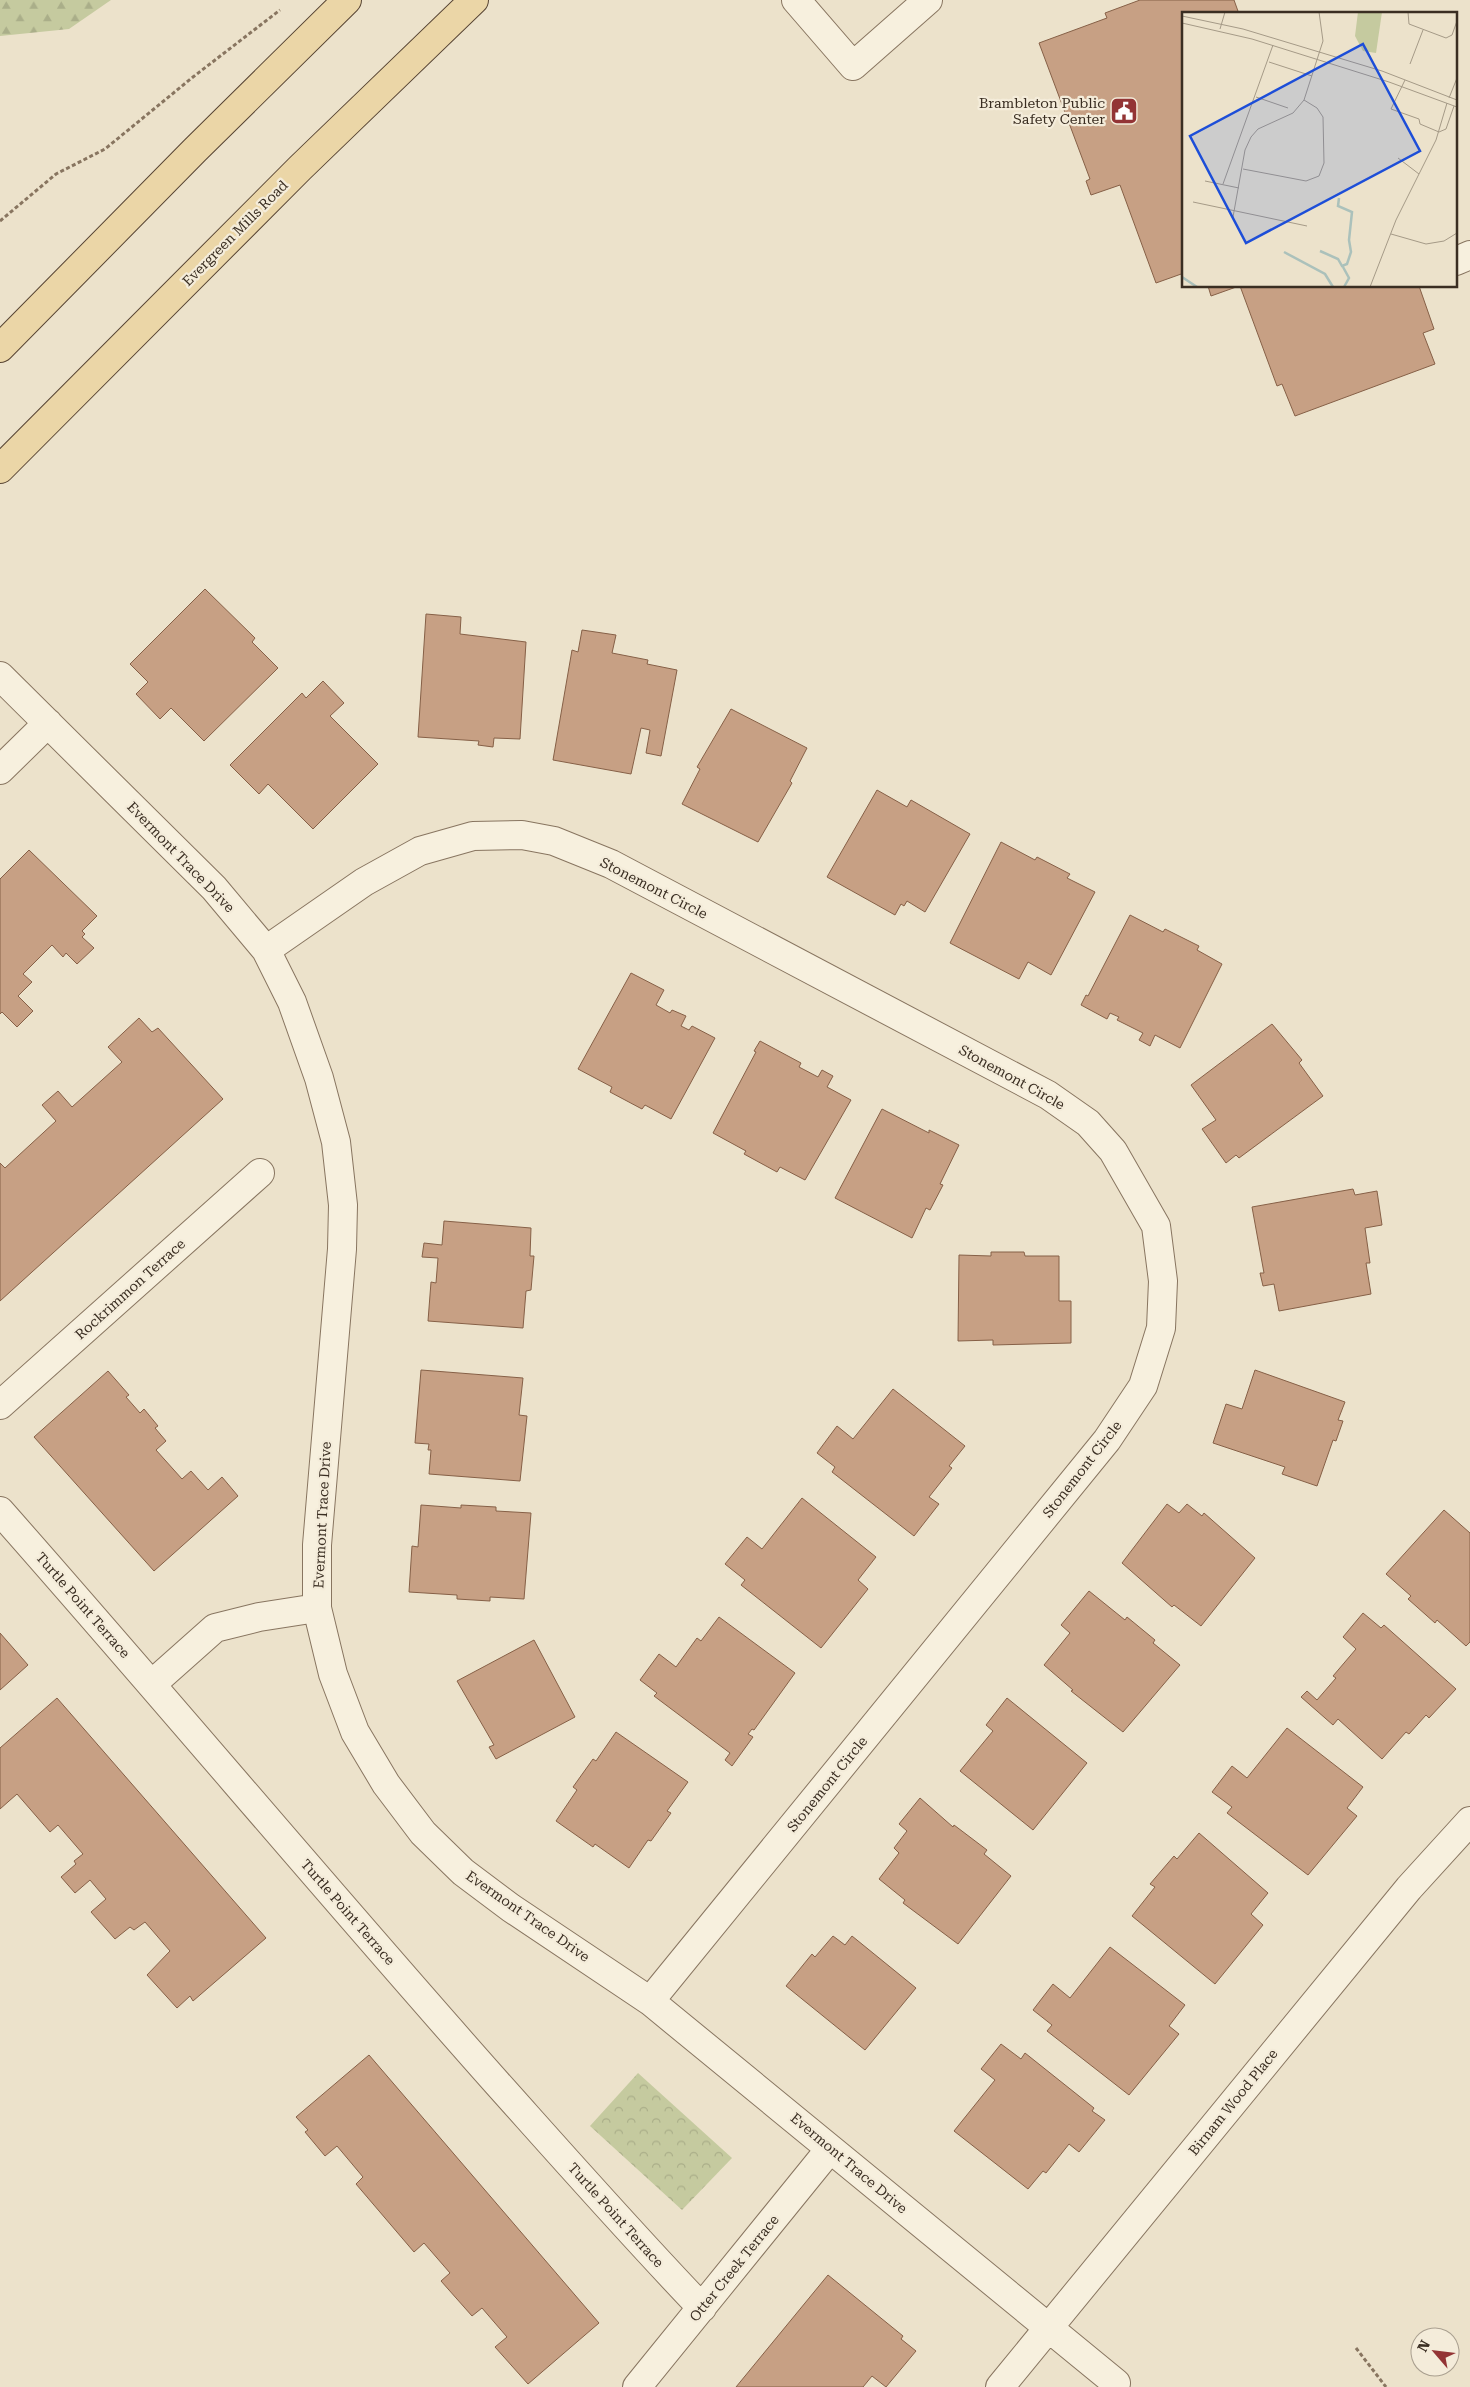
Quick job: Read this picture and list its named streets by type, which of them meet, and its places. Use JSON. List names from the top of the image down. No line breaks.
{"streets":{"main road":["Evergreen Mills Road"],"street":["Evermont Trace Drive","Stonemont Circle","Rockrimmon Terrace","Turtle Point Terrace","Birnam Wood Place","Otter Creek Terrace"]},"crossings":[["Evermont Trace Drive","Stonemont Circle"],["Evermont Trace Drive","Birnam Wood Place"],["Evermont Trace Drive","Otter Creek Terrace"],["Turtle Point Terrace","Otter Creek Terrace"]],"places":{"public building":["Brambleton Public Safety Center"]},"north":"top left"}
